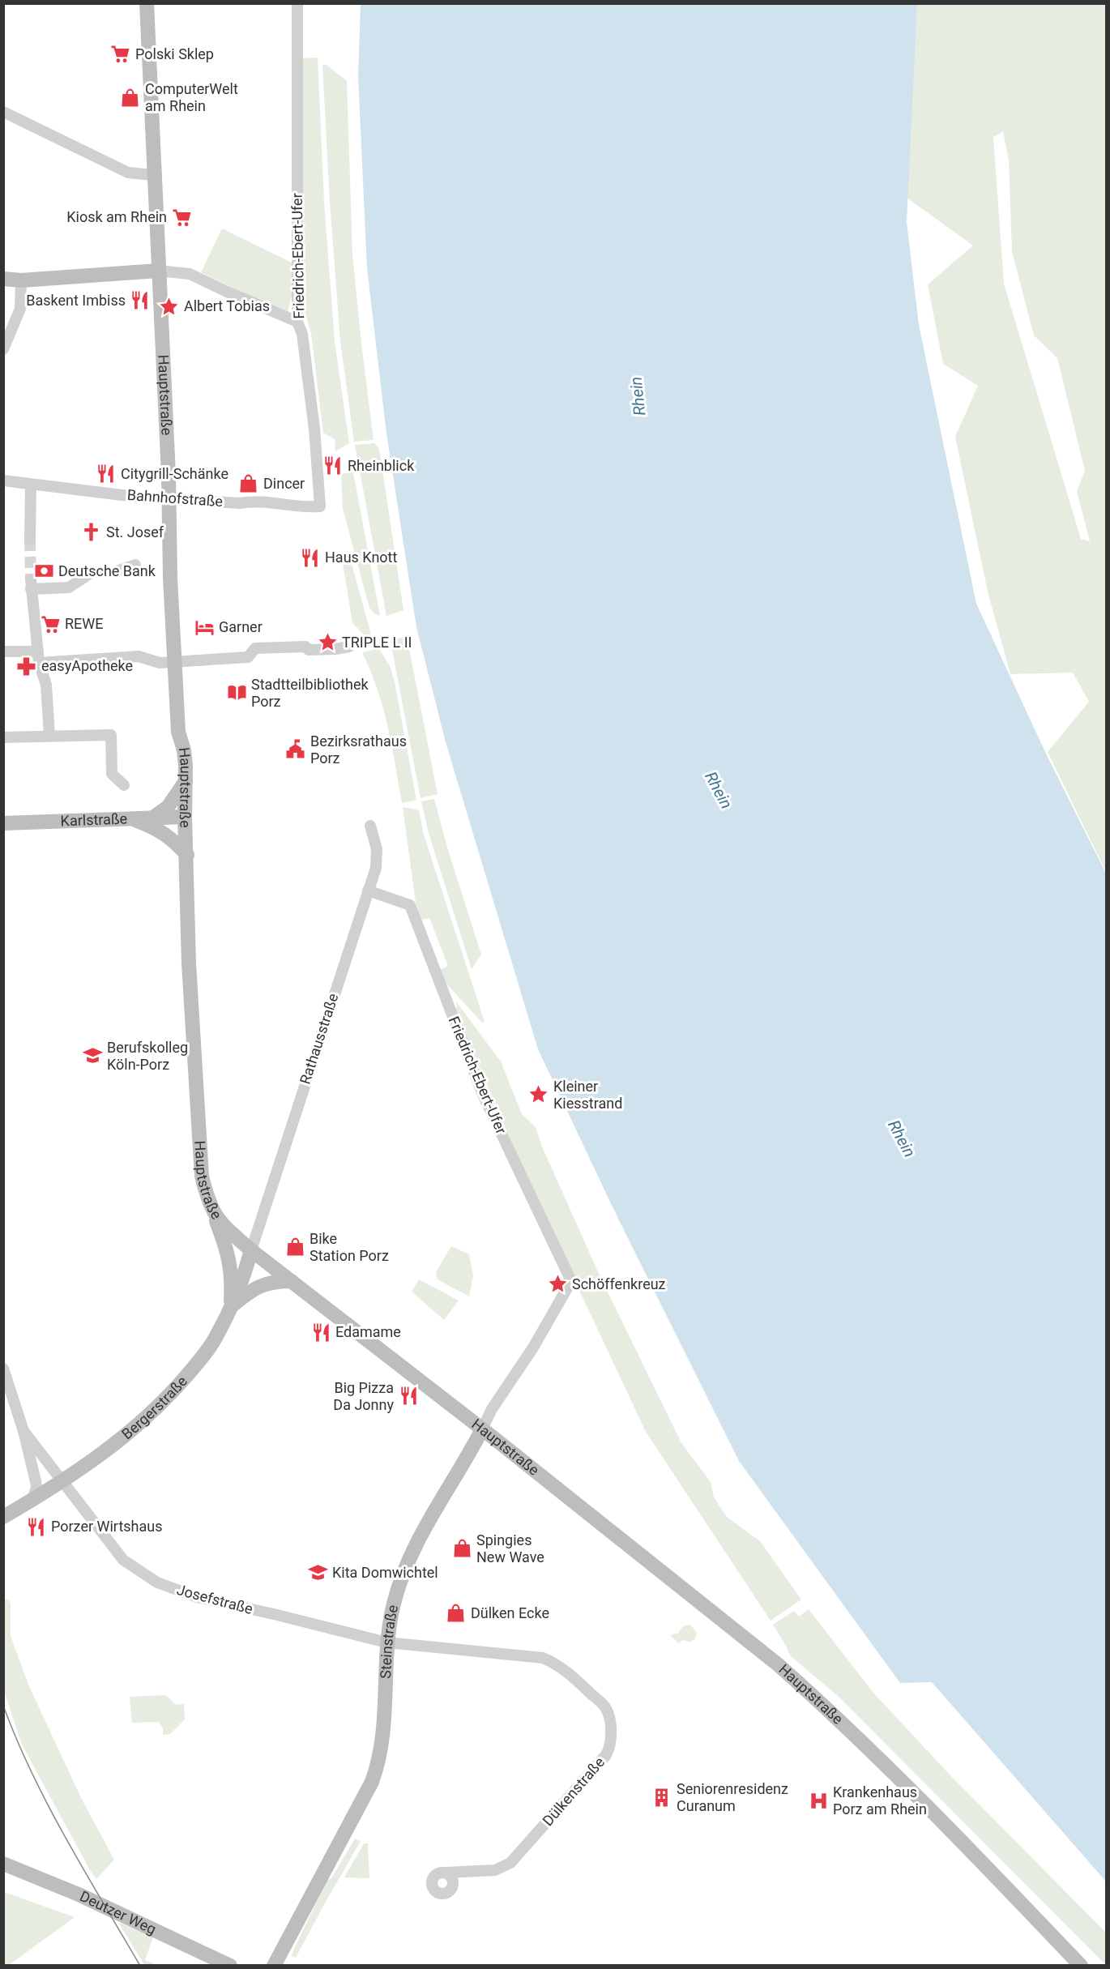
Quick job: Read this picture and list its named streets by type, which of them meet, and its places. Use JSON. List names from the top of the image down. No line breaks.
{"streets":{"main road":["Hauptstraße","Karlstraße","Bergerstraße","Steinstraße","Deutzer Weg"],"street":["Friedrich-Ebert-Ufer","Bahnhofstraße","Rathausstraße","Josefstraße","Dülkenstraße"]},"crossings":[["Friedrich-Ebert-Ufer","Bahnhofstraße"],["Friedrich-Ebert-Ufer","Rathausstraße"],["Friedrich-Ebert-Ufer","Steinstraße"],["Hauptstraße","Bahnhofstraße"],["Hauptstraße","Karlstraße"],["Hauptstraße","Rathausstraße"],["Hauptstraße","Bergerstraße"],["Hauptstraße","Steinstraße"],["Rathausstraße","Bergerstraße"],["Bergerstraße","Josefstraße"],["Josefstraße","Steinstraße"],["Josefstraße","Dülkenstraße"],["Steinstraße","Dülkenstraße"]],"water":["Rhein"],"places":{"supermarket":["Polski Sklep","Kiosk am Rhein","REWE"],"shop":["ComputerWelt am Rhein","Dincer","Bike Station Porz","Spingies New Wave","Dülken Ecke"],"restaurant":["Baskent Imbiss","Rheinblick","Citygrill-Schänke","Haus Knott","Edamame","Big Pizza Da Jonny","Porzer Wirtshaus"],"place":["Albert Tobias","TRIPLE L II","Kleiner Kiesstrand","Schöffenkreuz"],"church":["St. Josef"],"bank":["Deutsche Bank"],"hotel":["Garner"],"pharmacy":["easyApotheke"],"library":["Stadtteilbibliothek Porz"],"public building":["Bezirksrathaus Porz"],"school or university":["Berufskolleg Köln-Porz","Kita Domwichtel"],"building":["Seniorenresidenz Curanum"],"hospital":["Krankenhaus Porz am Rhein"]}}
